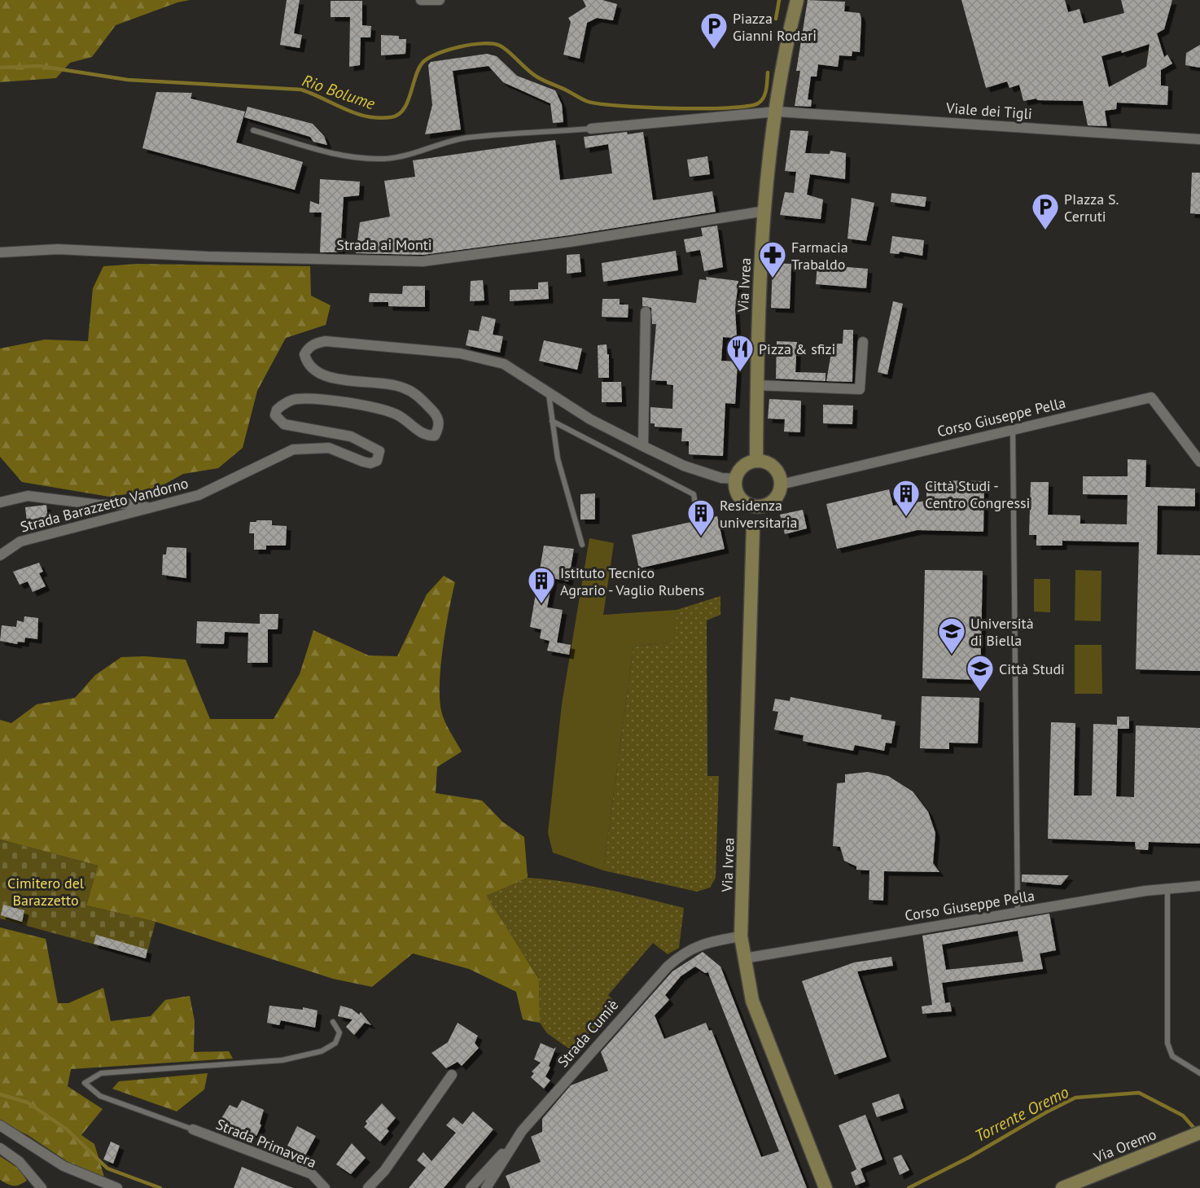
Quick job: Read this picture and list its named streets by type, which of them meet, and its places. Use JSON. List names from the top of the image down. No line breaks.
{"streets":{"main road":["Via Ivrea","Via Oremo"],"street":["Viale dei Tigli","Strada ai Monti","Corso Giuseppe Pella","Strada Barazzetto Vandorno","Strada Cumiè","Strada Primavera"]},"crossings":[["Viale dei Tigli","Via Ivrea"],["Strada ai Monti","Via Ivrea"],["Via Ivrea","Corso Giuseppe Pella"],["Via Ivrea","Strada Barazzetto Vandorno"],["Via Ivrea","Strada Cumiè"],["Corso Giuseppe Pella","Strada Barazzetto Vandorno"]],"water":["Rio Bolume","Torrente Oremo"],"parks":["Cimitero del Barazzetto"],"places":{"parking":["Piazza Gianni Rodari","PIazza S. Cerruti"],"pharmacy":["Farmacia Trabaldo"],"restaurant":["Pizza & sfizi"],"building":["Città Studi - Centro Congressi","Residenza universitaria","Istituto Tecnico Agrario - Vaglio Rubens"],"school or university":["Università di Biella","Città Studi"]}}
